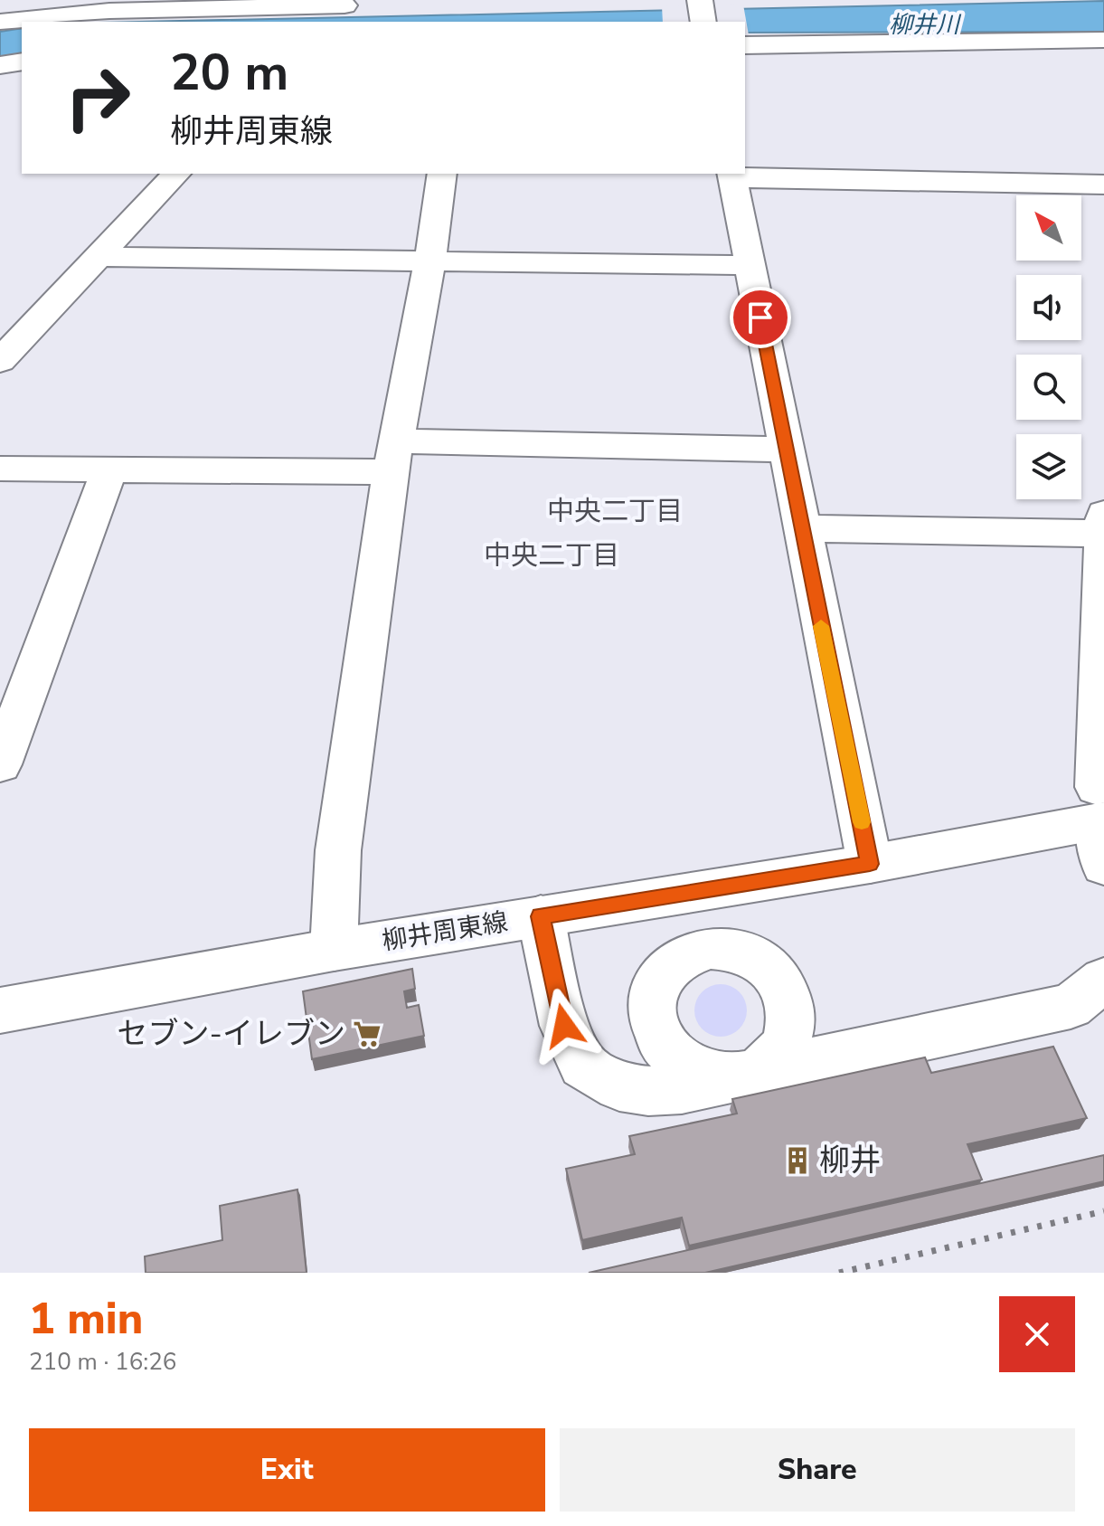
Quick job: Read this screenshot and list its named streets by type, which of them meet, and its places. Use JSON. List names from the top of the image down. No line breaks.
{"streets":{"street":["柳井周東線"]},"districts":["中央二丁目","中央二丁目"],"water":["柳井川"],"places":{"supermarket":["セブン-イレブン"],"building":["柳井"]},"north":"top left","page":{"turn":["20 m","柳井周東線"],"heading":["1 min","210 m · 16:26"],"buttons":["Exit","Share"]}}
